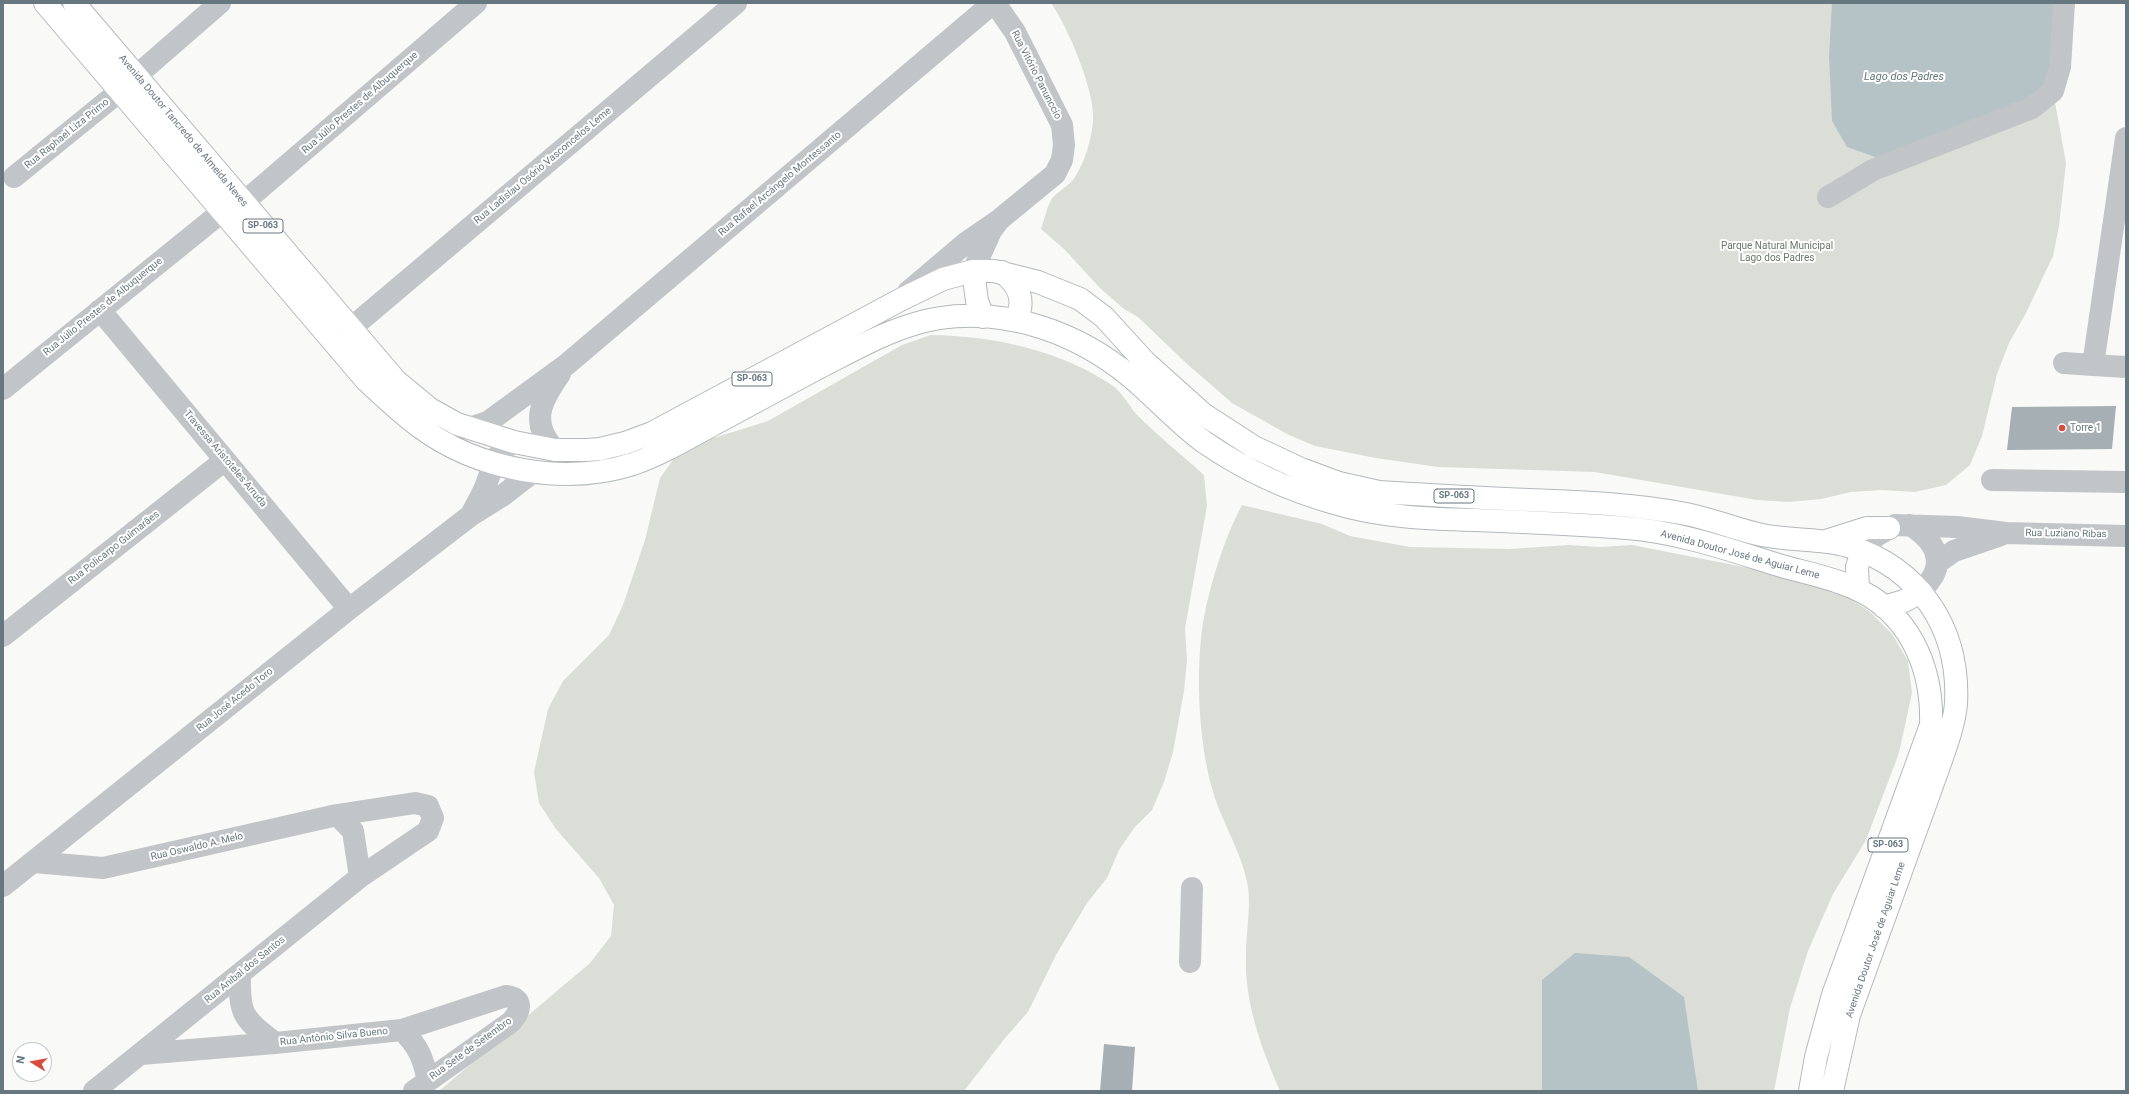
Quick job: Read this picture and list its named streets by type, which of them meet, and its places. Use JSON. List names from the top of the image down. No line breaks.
{"streets":{"main road":["Avenida Doutor Tancredo de Almeida Neves","SP-063","Avenida Doutor José de Aguiar Leme"],"street":["Rua Vitório Panunccio","Rua Júlio Prestes de Albuquerque","Rua Raphael Liza Primo","Rua Ladislau Osório Vasconcelos Leme","Rua Rafael Arcângelo Montessanto","Travessa Aristoteles Arruda","Rua Luziano Ribas","Rua Policarpo Guimarães","Rua José Acedo Toro","Rua Oswaldo A. Melo","Rua Anibal dos Santos","Rua Antônio Silva Bueno","Rua Sete de Setembro"]},"crossings":[["Rua Vitório Panunccio","Avenida Doutor Tancredo de Almeida Neves"],["Rua Vitório Panunccio","Rua Rafael Arcângelo Montessanto"],["Rua Vitório Panunccio","Avenida Doutor José de Aguiar Leme"],["Rua Júlio Prestes de Albuquerque","Avenida Doutor Tancredo de Almeida Neves"],["Rua Júlio Prestes de Albuquerque","Travessa Aristoteles Arruda"],["Avenida Doutor Tancredo de Almeida Neves","Rua Raphael Liza Primo"],["Avenida Doutor Tancredo de Almeida Neves","Rua Ladislau Osório Vasconcelos Leme"],["Avenida Doutor Tancredo de Almeida Neves","Rua Rafael Arcângelo Montessanto"],["Avenida Doutor Tancredo de Almeida Neves","Avenida Doutor José de Aguiar Leme"],["Avenida Doutor Tancredo de Almeida Neves","Rua José Acedo Toro"],["Travessa Aristoteles Arruda","Rua Policarpo Guimarães"],["Travessa Aristoteles Arruda","Rua José Acedo Toro"],["Rua José Acedo Toro","Rua Oswaldo A. Melo"],["Rua Oswaldo A. Melo","Rua Anibal dos Santos"],["Rua Anibal dos Santos","Rua Antônio Silva Bueno"],["Rua Antônio Silva Bueno","Rua Sete de Setembro"]],"water":["Lago dos Padres"],"parks":["Parque Natural Municipal Lago dos Padres"],"places":["Torre 1"],"north":"left"}
